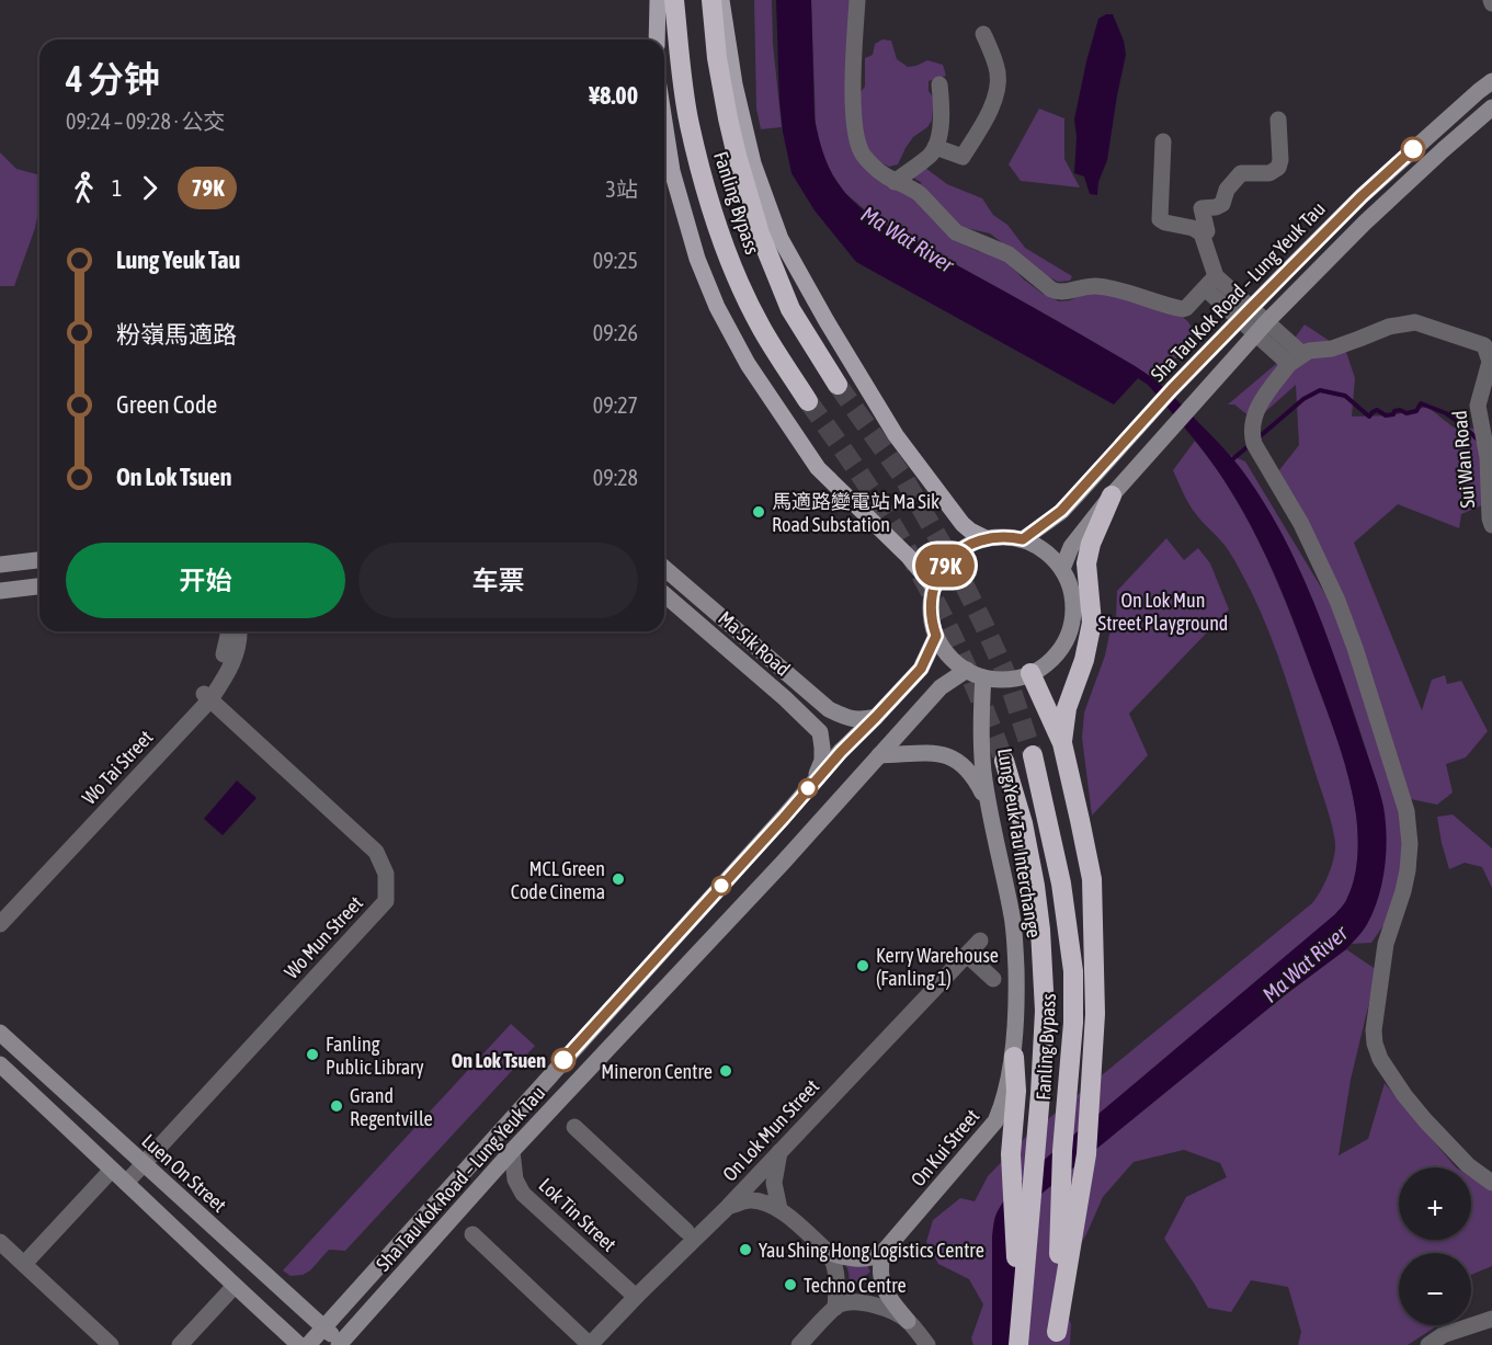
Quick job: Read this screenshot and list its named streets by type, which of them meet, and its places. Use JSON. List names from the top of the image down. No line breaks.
{"streets":{"highway":["Fanling Bypass"],"main road":["Sha Tau Kok Road – Lung Yeuk Tau","Ma Sik Road","Lung Yeuk Tau Interchange","On Kui Street","Luen On Street"],"street":["Sui Wan Road","Wo Tai Street","Wo Mun Street","On Lok Mun Street","Lok Tin Street"]},"crossings":[["Sha Tau Kok Road – Lung Yeuk Tau","Ma Sik Road"],["Sha Tau Kok Road – Lung Yeuk Tau","Lung Yeuk Tau Interchange"],["Sha Tau Kok Road – Lung Yeuk Tau","Luen On Street"],["Sha Tau Kok Road – Lung Yeuk Tau","Lok Tin Street"],["Wo Tai Street","Wo Mun Street"],["Lung Yeuk Tau Interchange","On Kui Street"],["Wo Mun Street","Luen On Street"],["On Lok Mun Street","Lok Tin Street"]],"water":["Ma Wat River"],"parks":["On Lok Mun Street Playground"],"places":["馬適路變電站 Ma Sik Road Substation","MCL Green Code Cinema","Kerry Warehouse (Fanling 1)","Fanling Public Library","On Lok Tsuen","Mineron Centre","Grand Regentville","Yau Shing Hong Logistics Centre","Techno Centre"],"lines":["bus line 79K"],"page":{"on_map":"79K","heading":["4 分钟","09:24 – 09:28 · 公交","¥8.00"],"legs":["1","79K","3站"],"list":[{"name":"Lung Yeuk Tau","value":"09:25"},{"name":"粉嶺馬適路","value":"09:26"},{"name":"Green Code","value":"09:27"},{"name":"On Lok Tsuen","value":"09:28"}],"buttons":["开始","车票"],"map_buttons":["+","−"]}}
